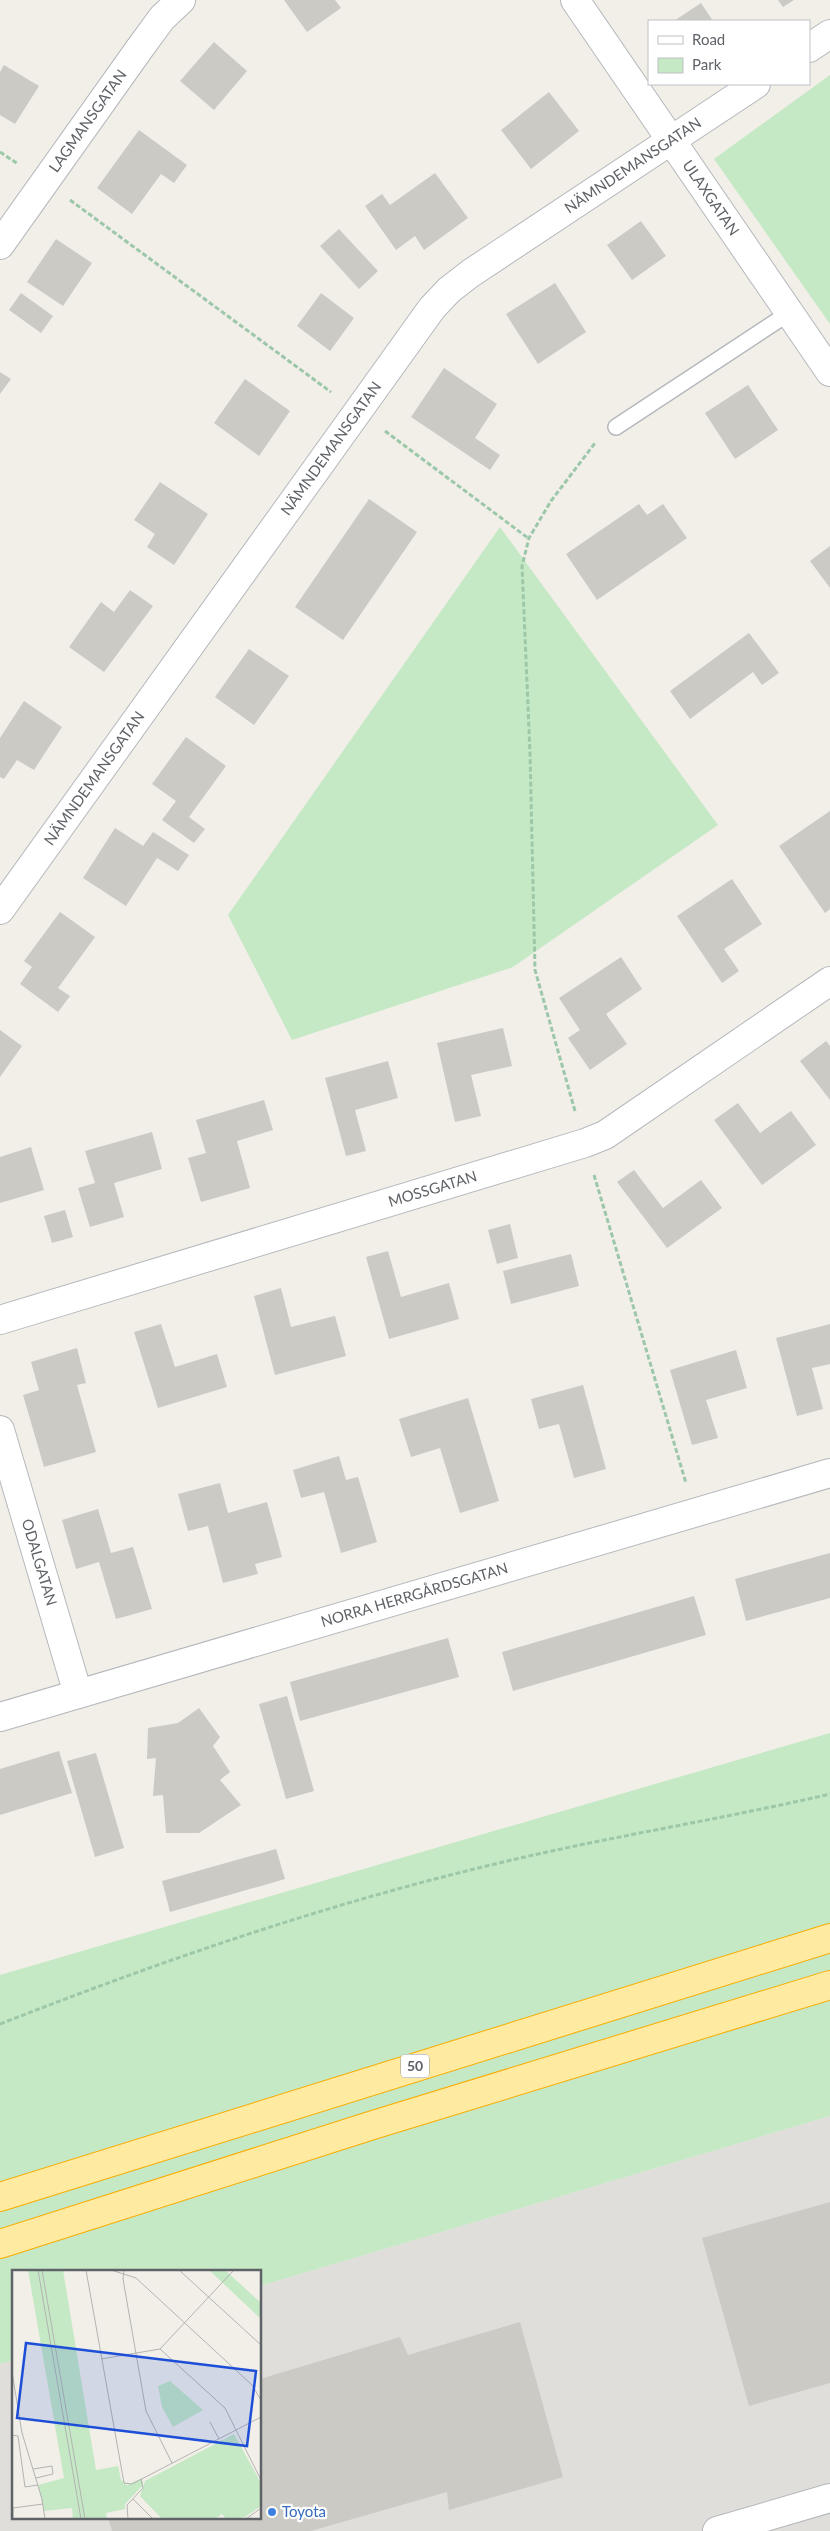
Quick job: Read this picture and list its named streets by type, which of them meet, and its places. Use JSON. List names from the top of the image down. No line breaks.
{"streets":{"highway":["50"],"street":["LAGMANSGATAN","NÄMNDEMANSGATAN","ULAXGATAN","MOSSGATAN","ODALGATAN","NORRA HERRGÅRDSGATAN"]},"crossings":[["NÄMNDEMANSGATAN","ULAXGATAN"],["ODALGATAN","NORRA HERRGÅRDSGATAN"]],"places":["Toyota"],"legend":["Road","Park"]}
